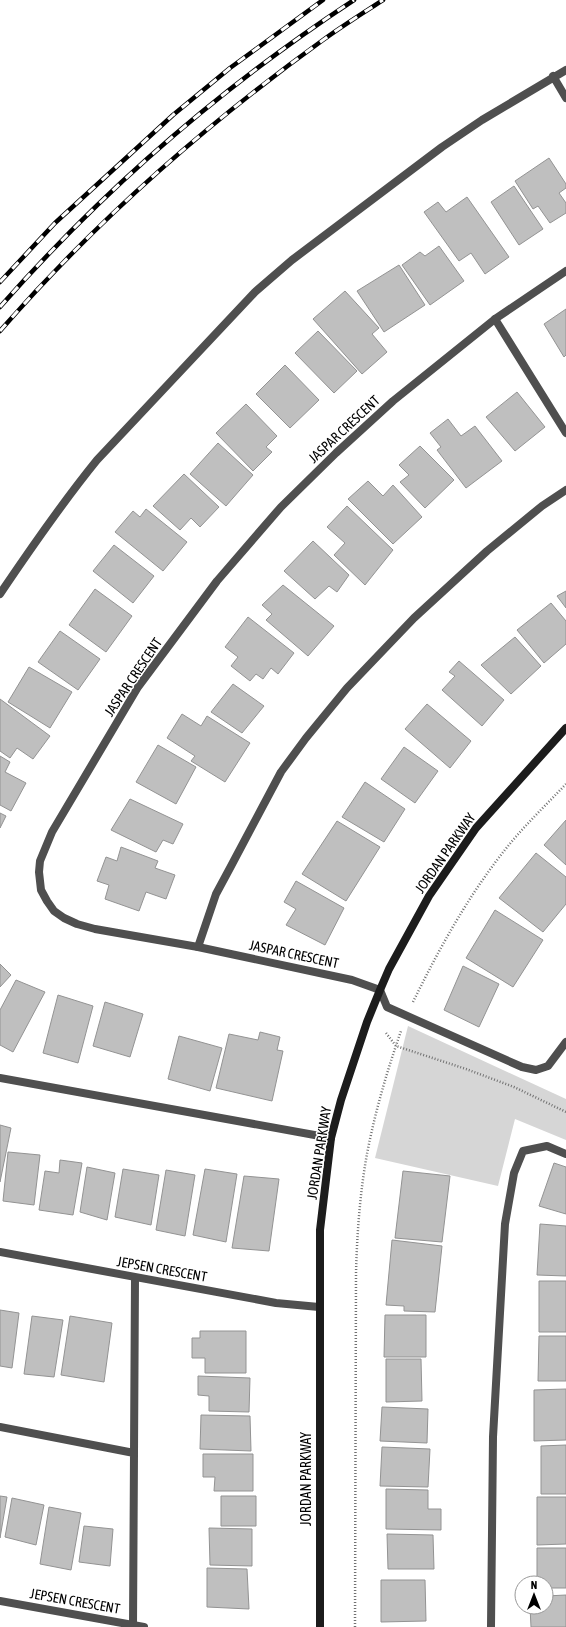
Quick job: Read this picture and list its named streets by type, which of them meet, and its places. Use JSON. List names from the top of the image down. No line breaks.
{"streets":{"street":["JASPAR CRESCENT","JORDAN PARKWAY","JEPSEN CRESCENT"]},"crossings":[["JASPAR CRESCENT","JORDAN PARKWAY"],["JORDAN PARKWAY","JEPSEN CRESCENT"]],"north":"top"}
